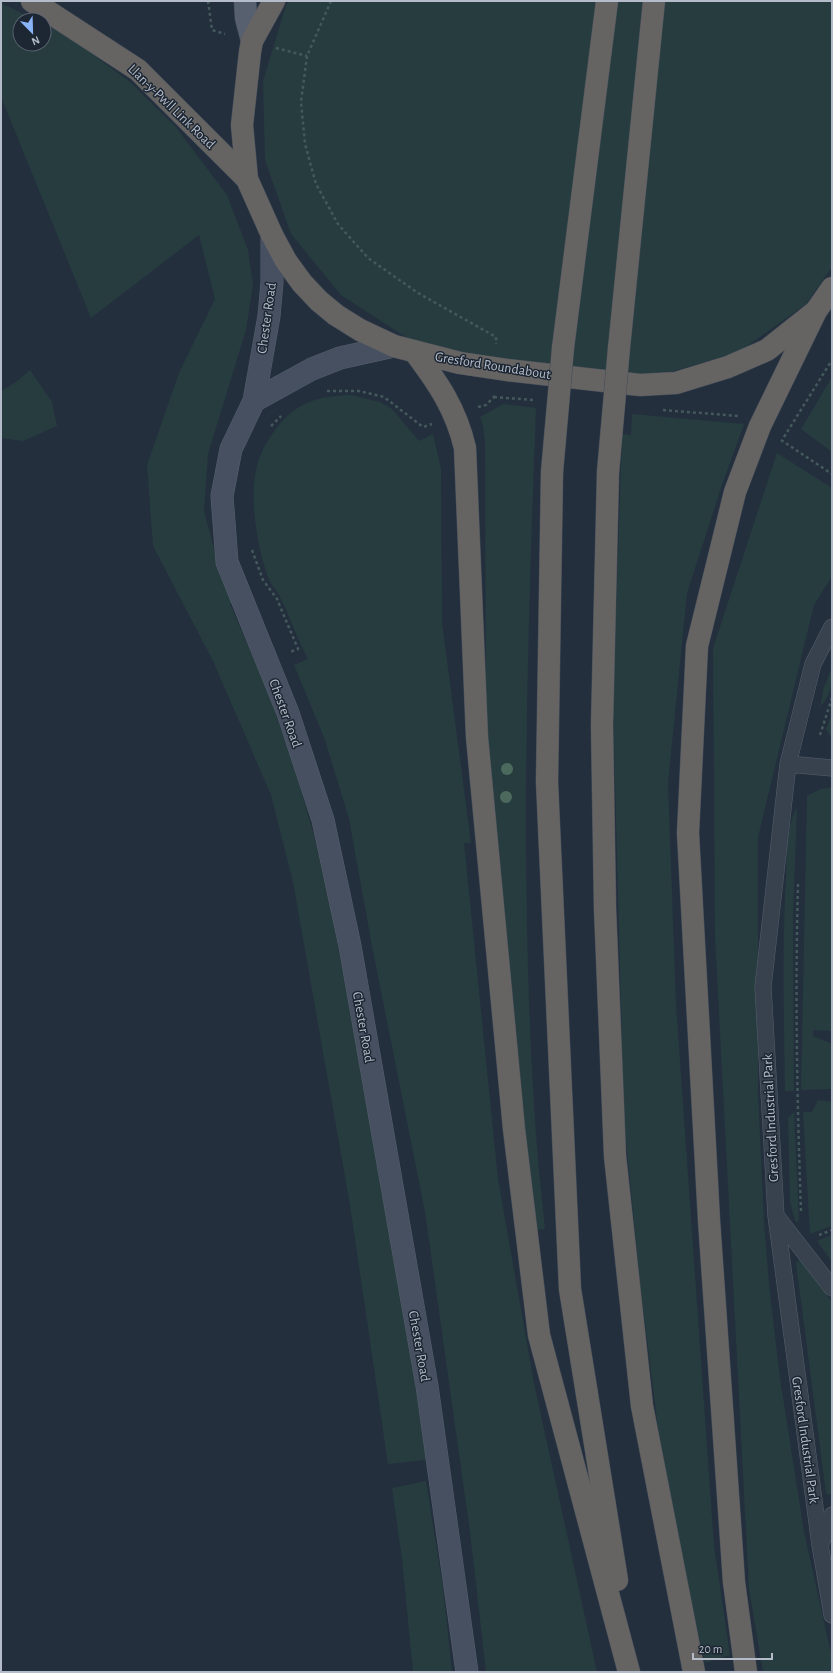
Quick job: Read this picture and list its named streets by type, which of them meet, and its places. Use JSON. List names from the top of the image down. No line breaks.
{"streets":{"highway":["Llan-y-Pwll Link Road","Gresford Roundabout"],"main road":["Chester Road"],"lane":["Gresford Industrial Park"]},"crossings":[["Llan-y-Pwll Link Road","Gresford Roundabout"],["Chester Road","Gresford Roundabout"]],"scale_bar":"20 m","north":"bottom right"}
